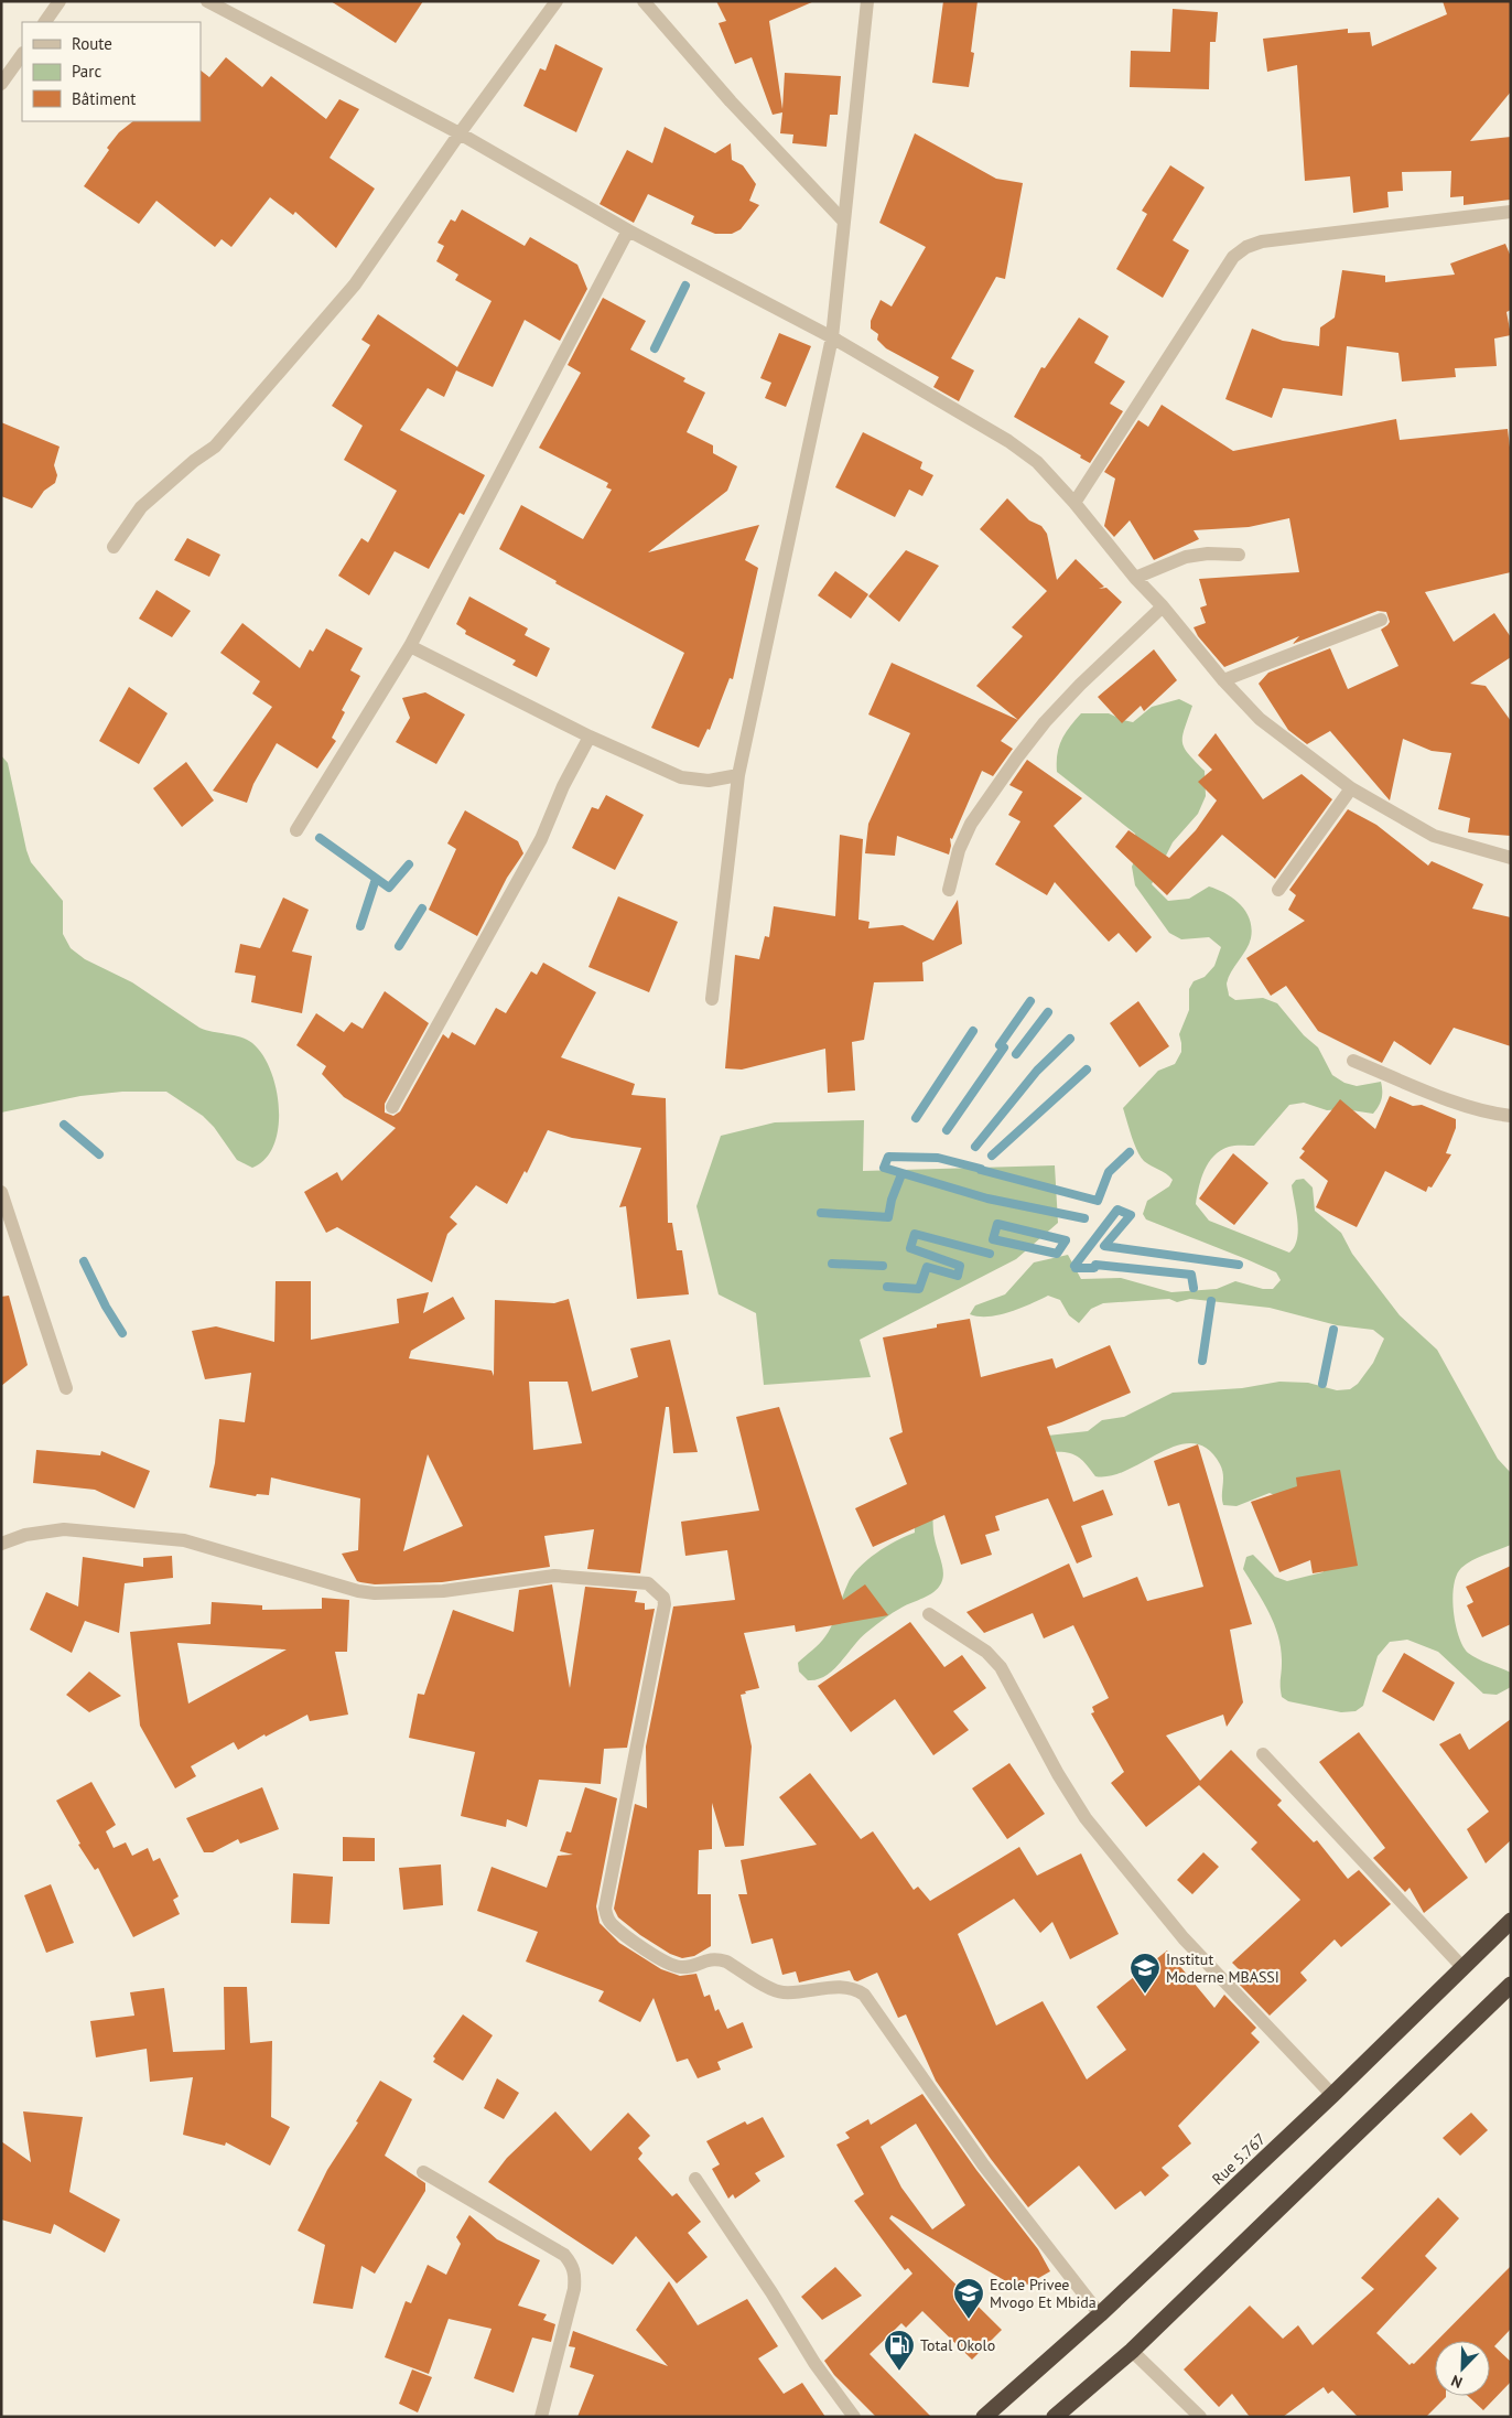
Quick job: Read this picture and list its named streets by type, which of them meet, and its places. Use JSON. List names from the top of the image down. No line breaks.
{"streets":{"highway":["Rue 5.767"]},"places":{"school or university":["Institut Moderne MBASSI","Ecole Privee Mvogo Et Mbida"],"fuel station":["Total Okolo"]},"legend":["Route","Parc","Bâtiment"],"north":"bottom left"}
